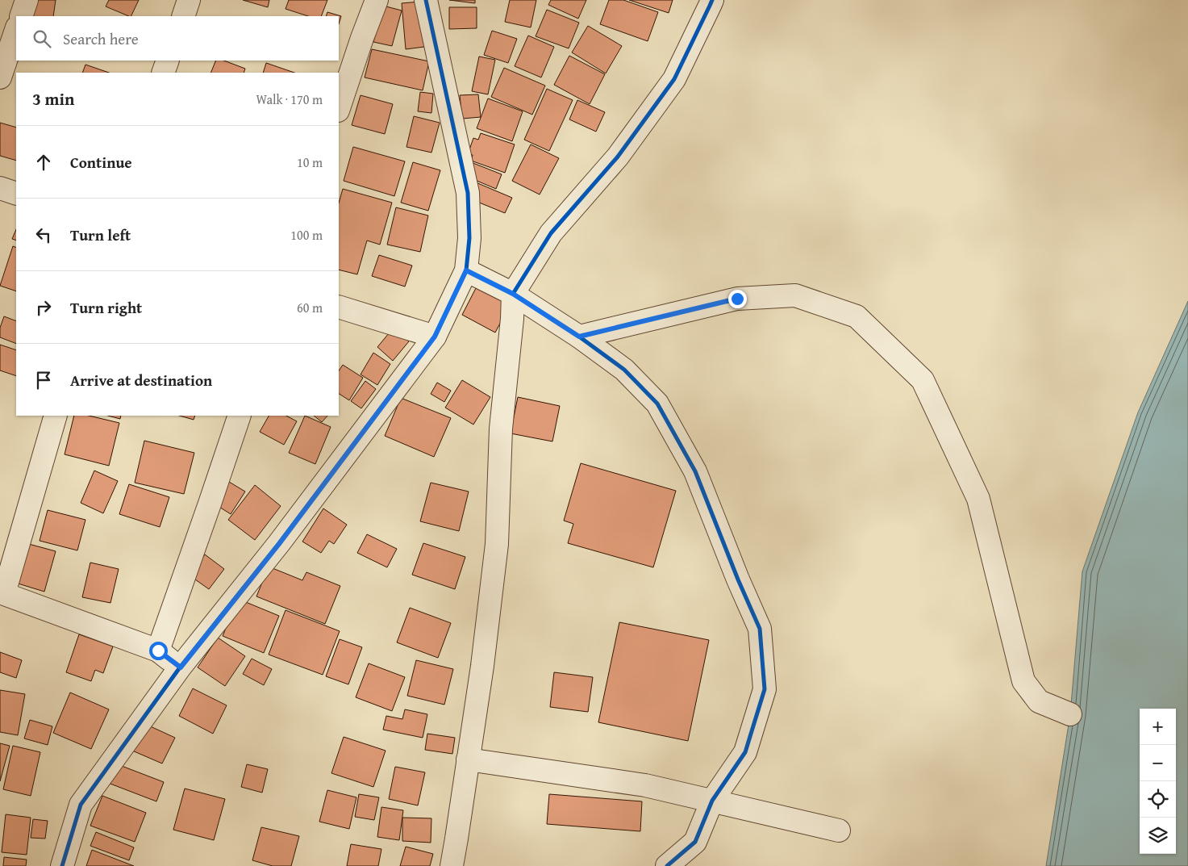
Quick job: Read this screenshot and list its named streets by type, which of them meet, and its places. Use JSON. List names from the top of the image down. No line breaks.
{"page":{"search":"Search here","heading":["3 min","Walk · 170 m"],"list":[["Continue","10 m"],["Turn left","100 m"],["Turn right","60 m"],"Arrive at destination"],"map_buttons":["+","−"]}}
